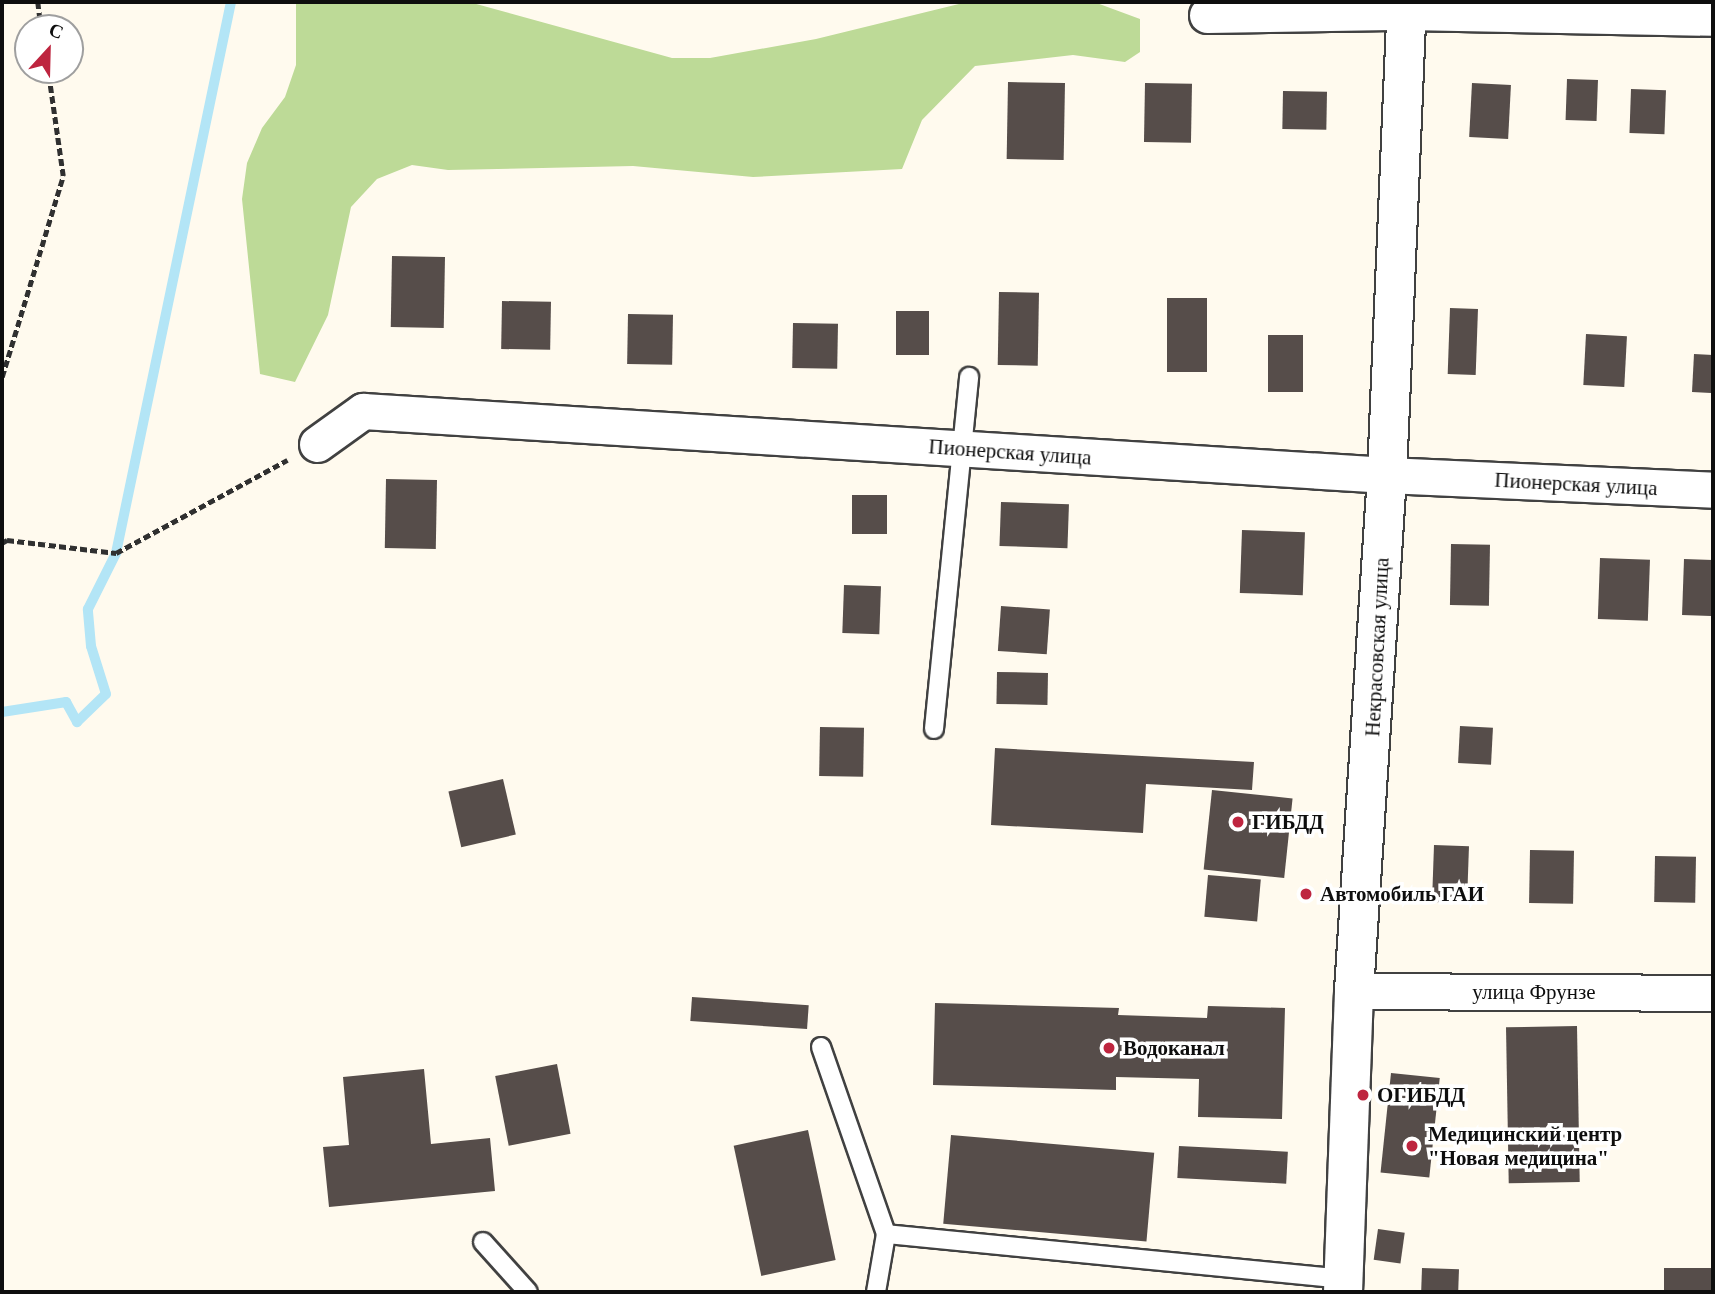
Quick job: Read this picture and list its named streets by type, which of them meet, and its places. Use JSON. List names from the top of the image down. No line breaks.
{"streets":{"street":["Пионерская улица","Некрасовская улица","улица Фрунзе"]},"crossings":[["Пионерская улица","Некрасовская улица"],["Некрасовская улица","улица Фрунзе"]],"places":["ГИБДД","Автомобиль ГАИ","Водоканал","ОГИБДД","Медицинский центр \"Новая медицина\""],"north":"top"}
